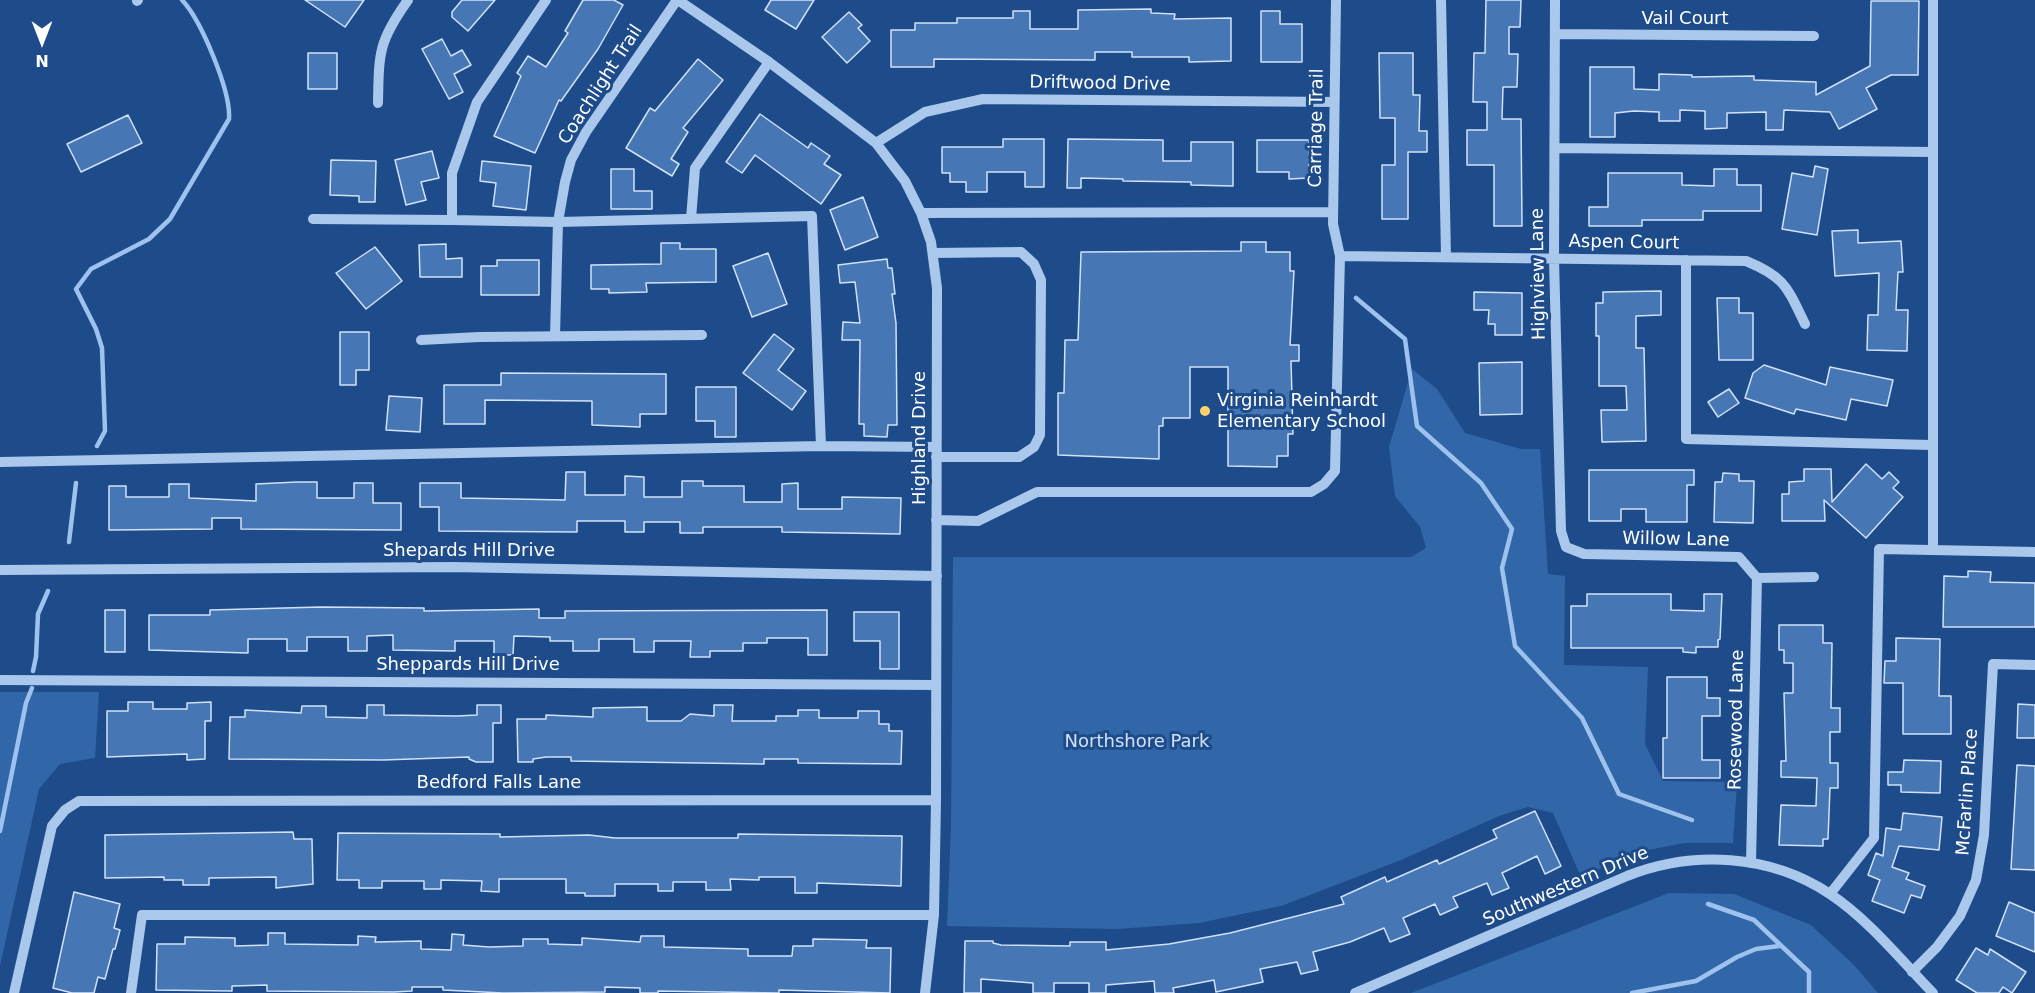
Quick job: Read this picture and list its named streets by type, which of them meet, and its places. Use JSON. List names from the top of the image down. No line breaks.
{"streets":{"street":["Vail Court","Driftwood Drive","Coachlight Trail","Carriage Trail","Aspen Court","Highview Lane","Highland Drive","Willow Lane","Shepards Hill Drive","Sheppards Hill Drive","Rosewood Lane","Bedford Falls Lane","McFarlin Place","Southwestern Drive"]},"crossings":[["Vail Court","Highview Lane"],["Driftwood Drive","Carriage Trail"],["Driftwood Drive","Highland Drive"],["Coachlight Trail","Highland Drive"],["Carriage Trail","Aspen Court"],["Carriage Trail","Highland Drive"],["Aspen Court","Highview Lane"],["Highview Lane","Willow Lane"],["Highland Drive","Shepards Hill Drive"],["Highland Drive","Sheppards Hill Drive"],["Highland Drive","Bedford Falls Lane"],["Willow Lane","Rosewood Lane"],["Rosewood Lane","Southwestern Drive"],["McFarlin Place","Southwestern Drive"]],"parks":["Northshore Park"],"places":["Virginia Reinhardt Elementary School"],"north":"bottom"}
